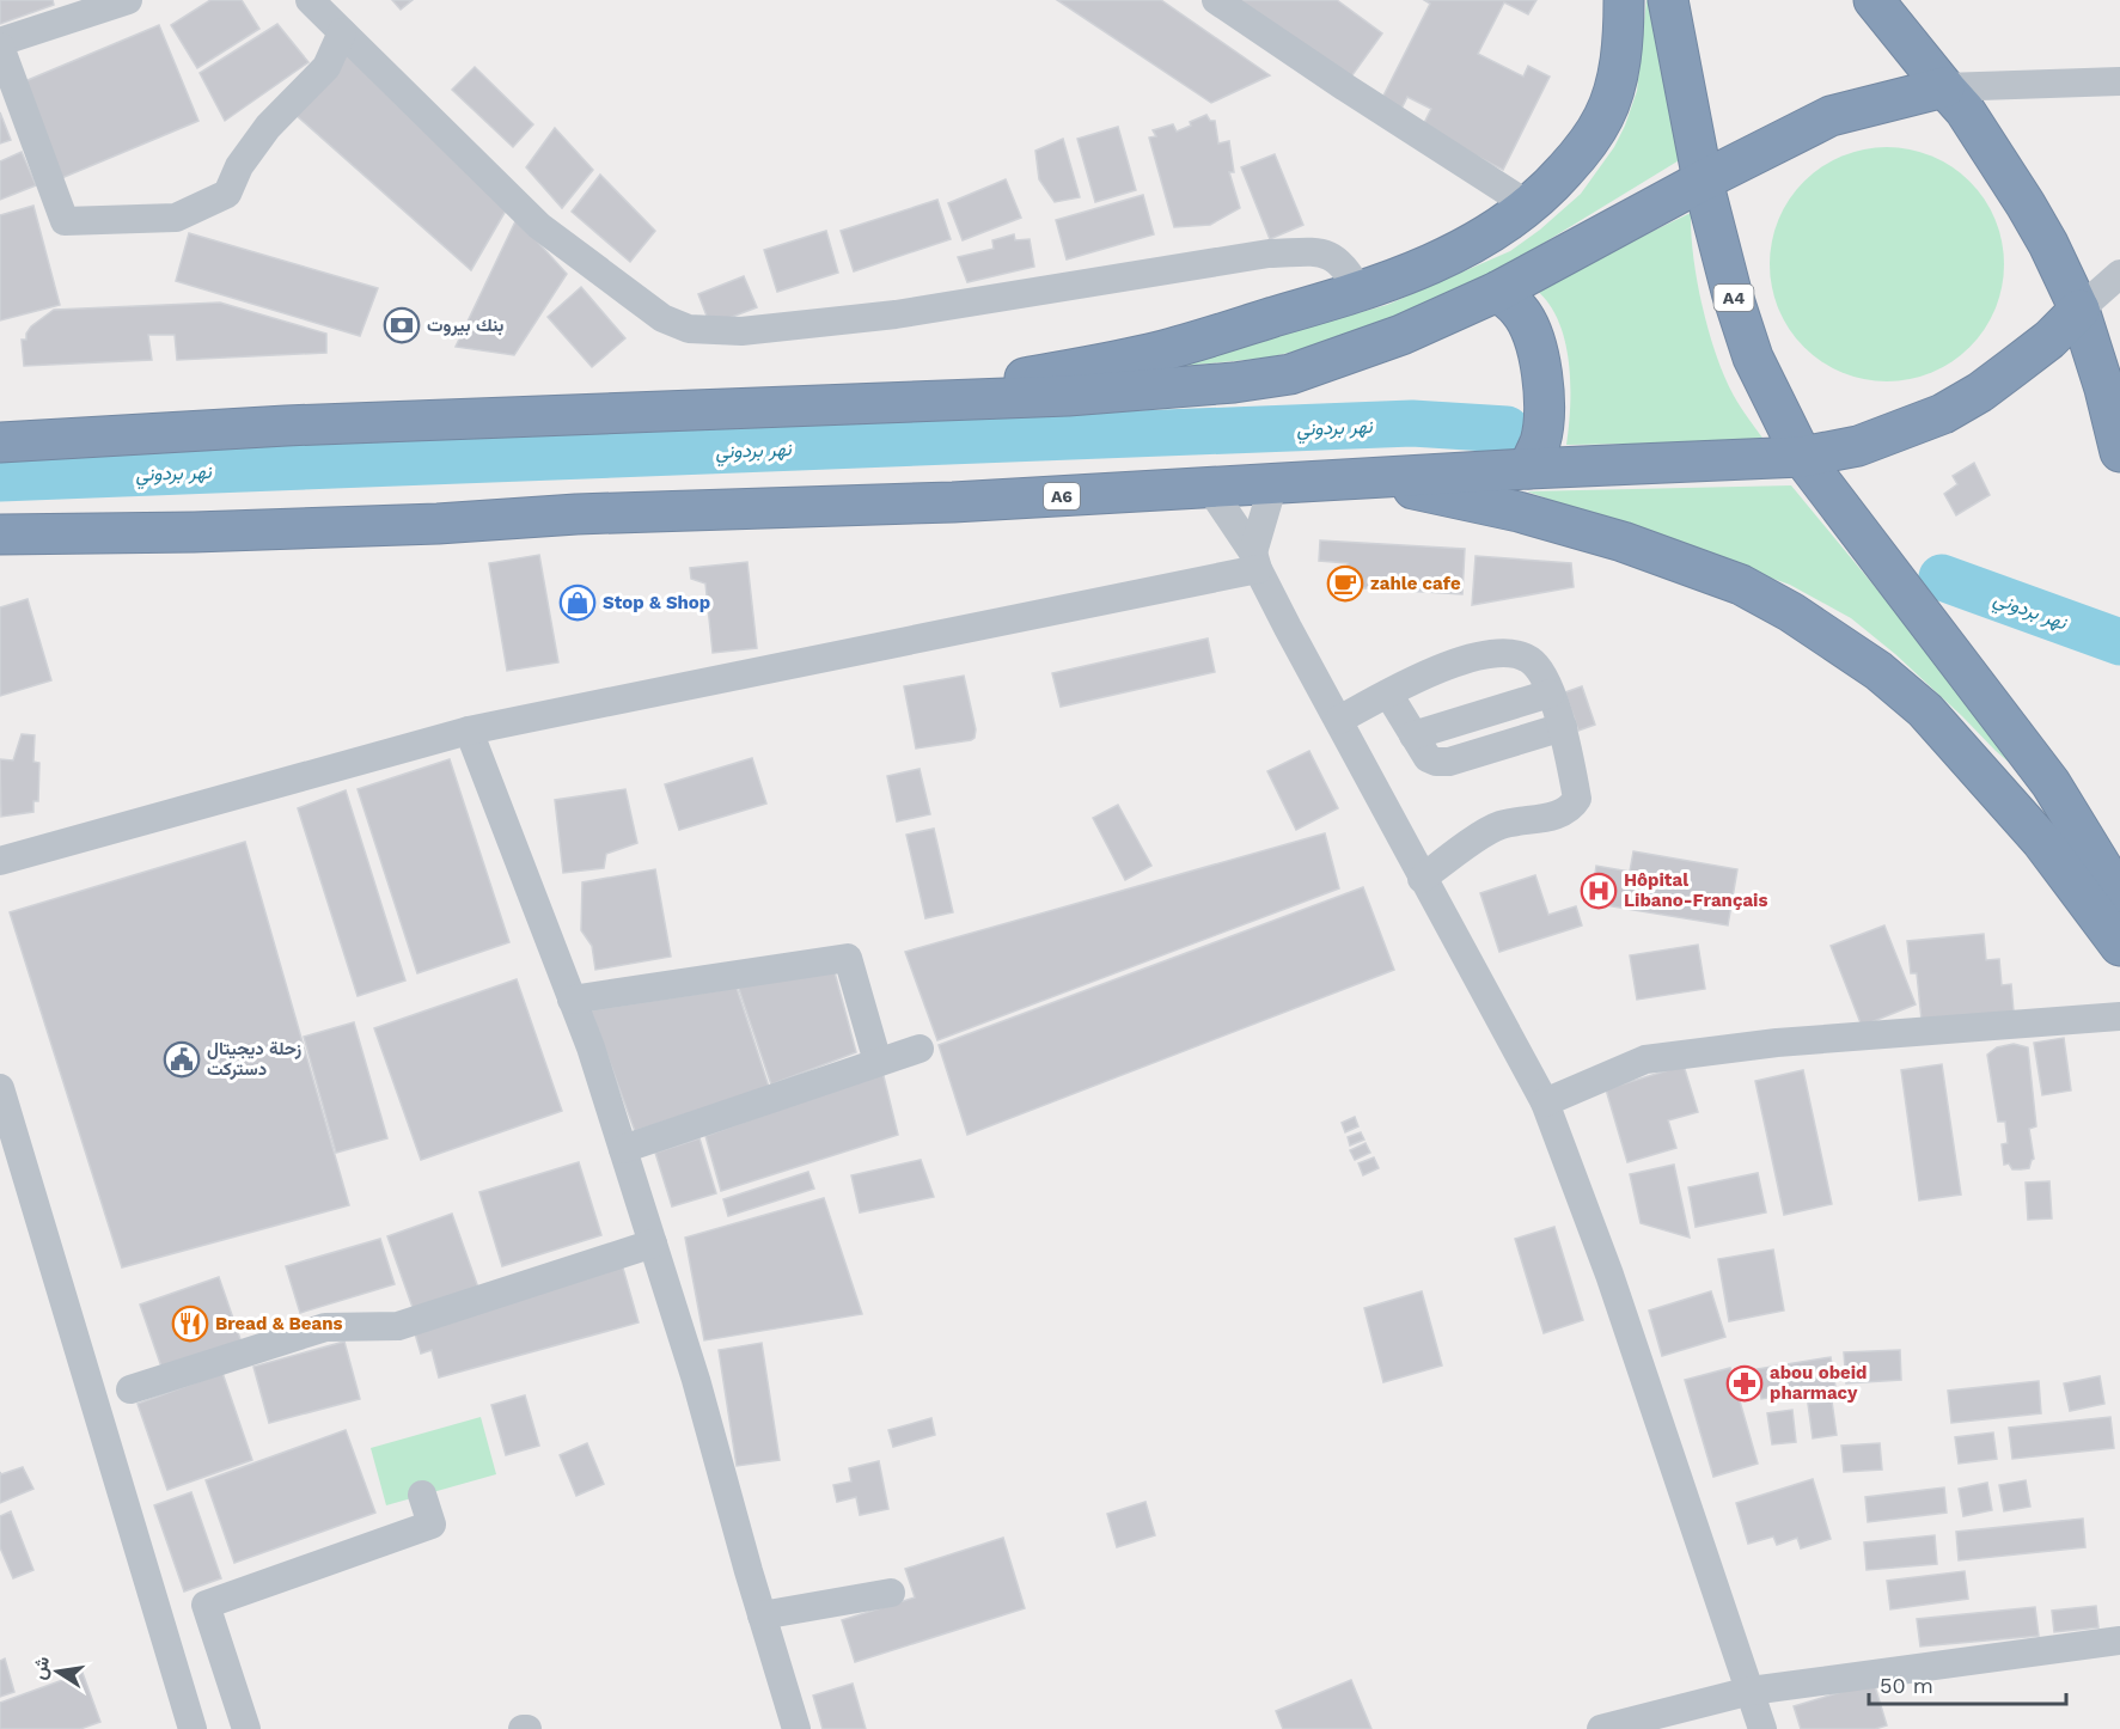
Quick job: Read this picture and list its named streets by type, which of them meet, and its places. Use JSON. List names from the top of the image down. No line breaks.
{"streets":{"highway":["A4","A6"]},"crossings":[["A4","A6"]],"water":["نهر بردوني"],"places":{"bank":["بنك بيروت"],"cafe":["zahle cafe"],"shop":["Stop & Shop"],"hospital":["Hôpital Libano-Français"],"public building":["زحلة ديجيتال دستركت"],"restaurant":["Bread & Beans"],"pharmacy":["abou obeid pharmacy"]},"scale_bar":"50 m","north":"left"}
